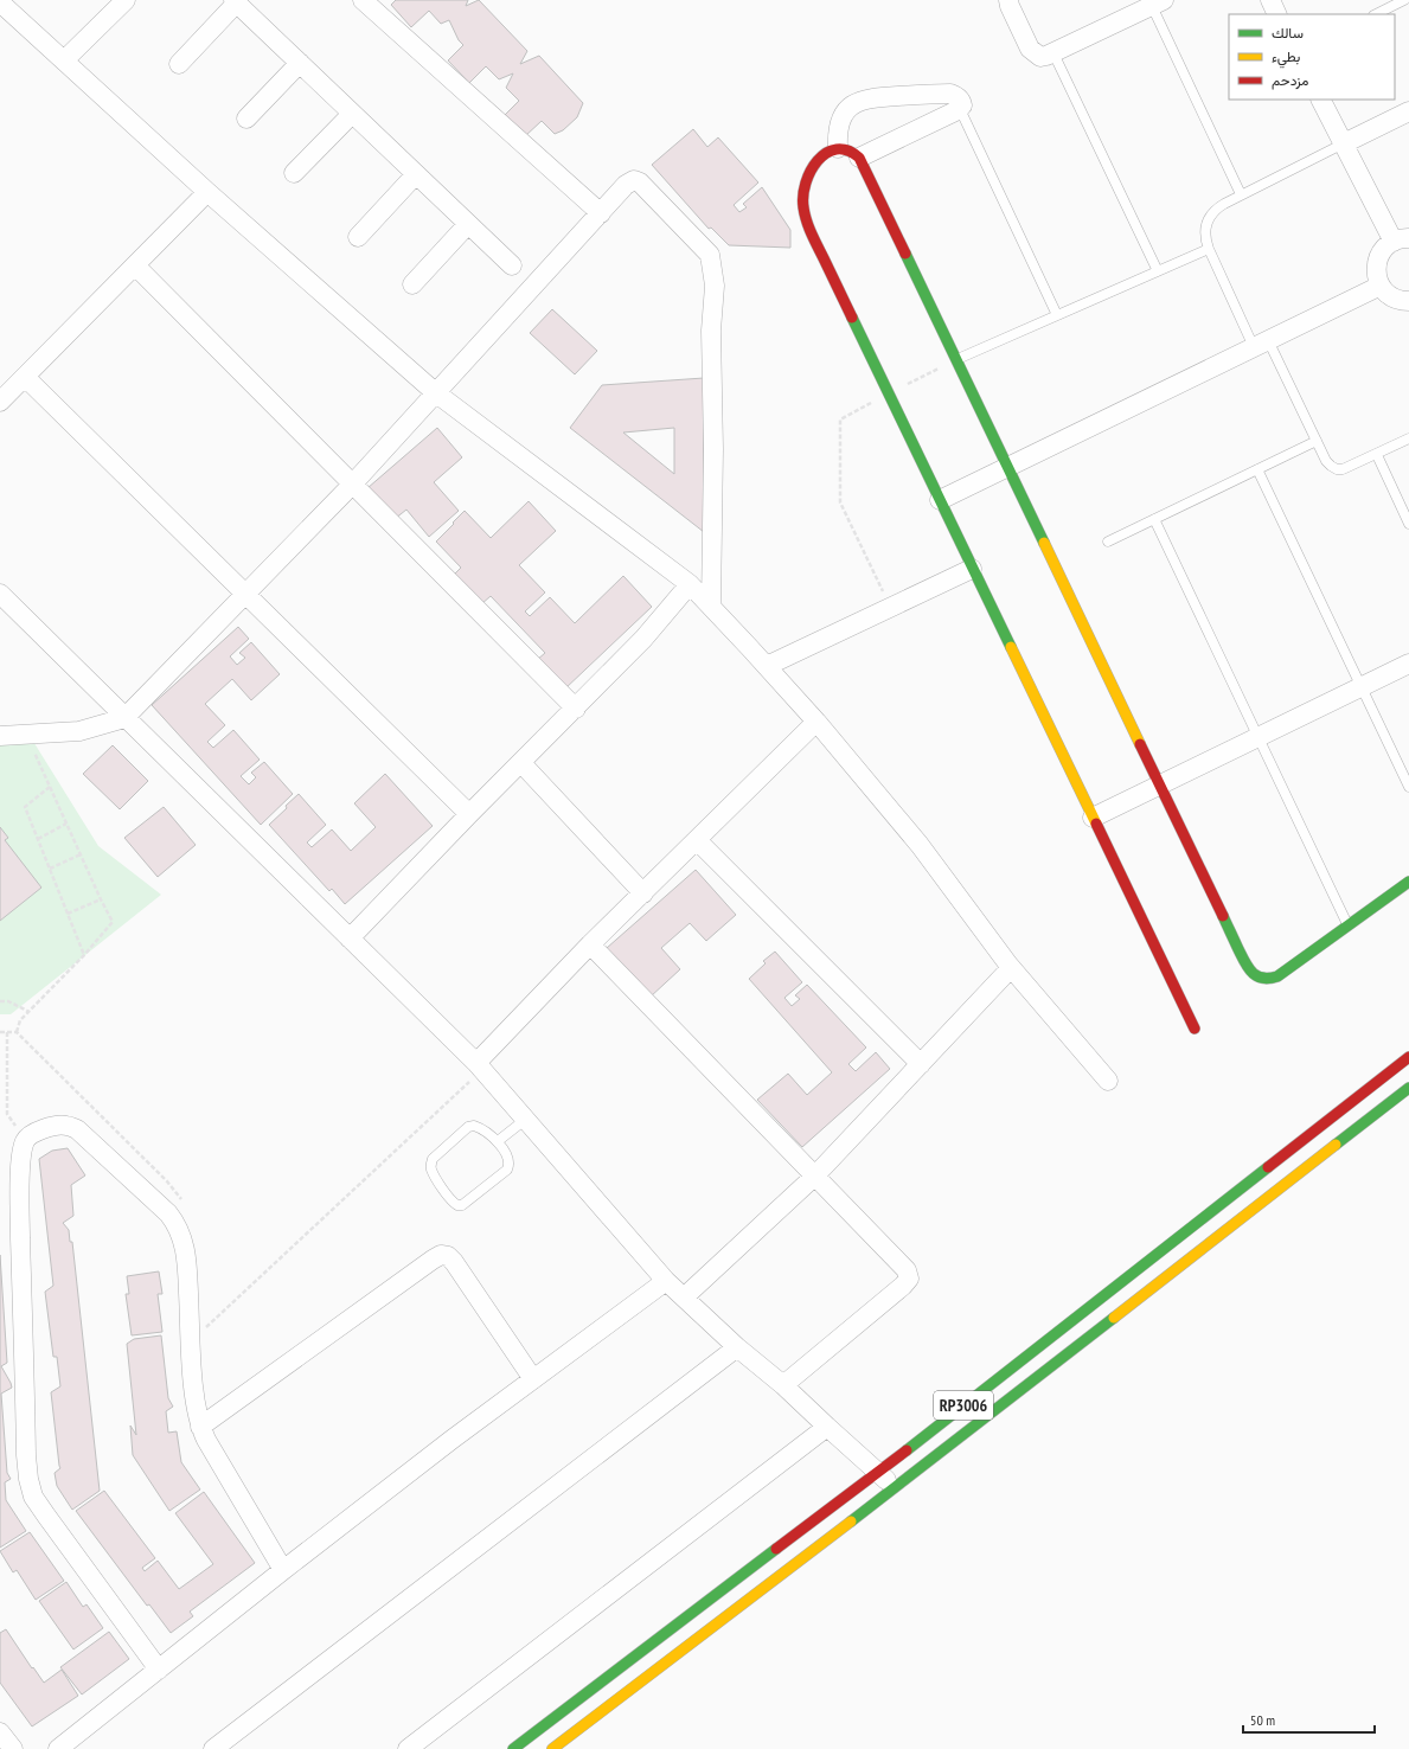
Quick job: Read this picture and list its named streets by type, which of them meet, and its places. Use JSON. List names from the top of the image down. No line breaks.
{"streets":{"main road":["RP3006"]},"legend":["سالك","بطيء","مزدحم"],"scale_bar":"50 m"}
